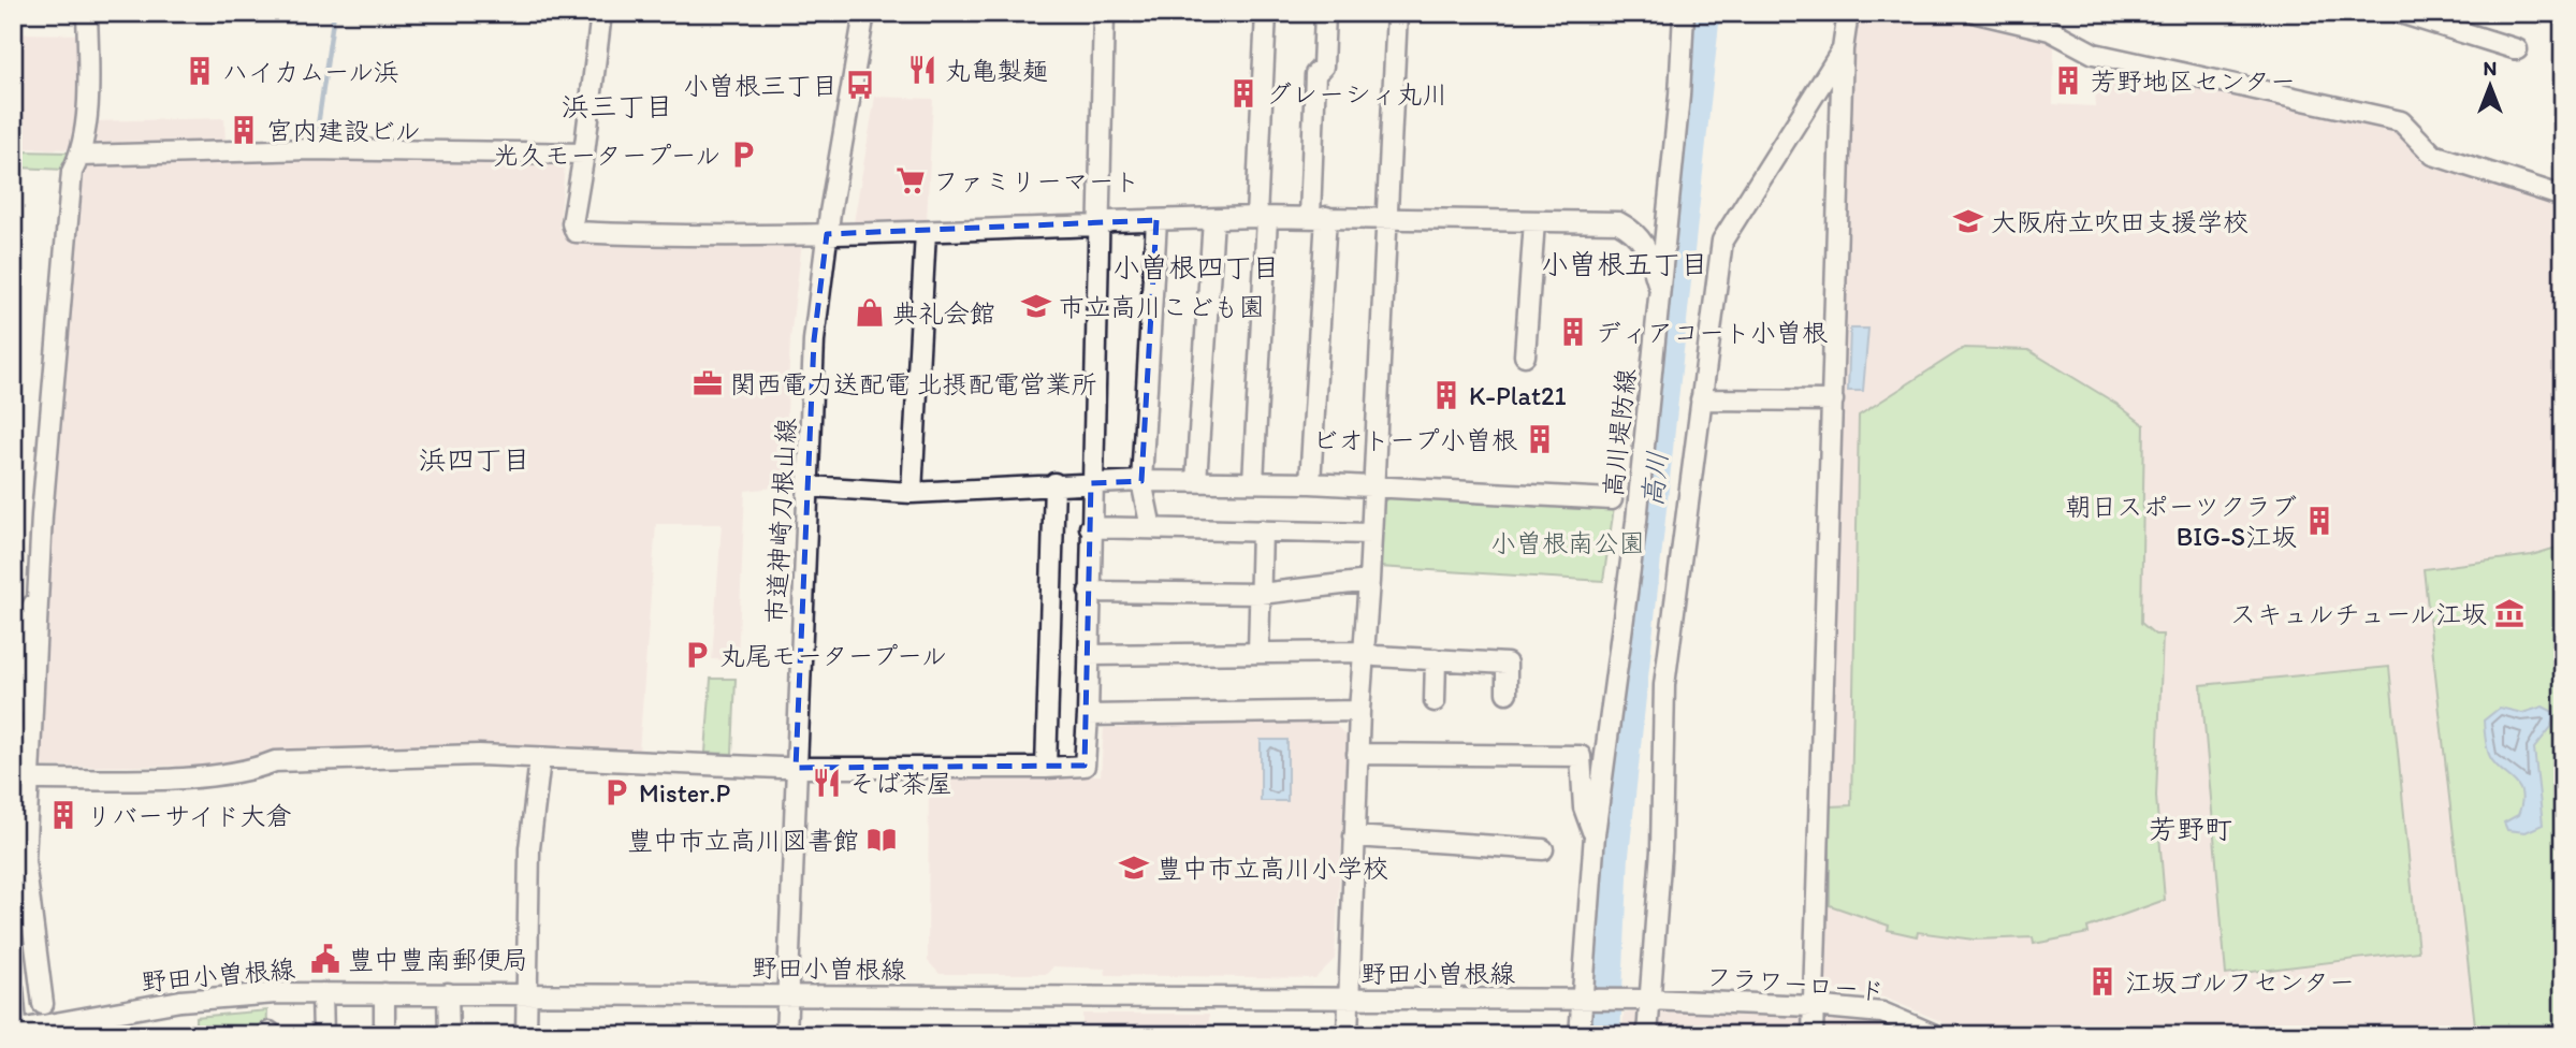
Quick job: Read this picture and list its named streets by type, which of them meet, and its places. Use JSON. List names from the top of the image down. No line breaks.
{"streets":{"street":["高川堤防線","市道神崎刀根山線","野田小曽根線","フラワーロード"]},"crossings":[["高川堤防線","野田小曽根線"],["市道神崎刀根山線","野田小曽根線"],["野田小曽根線","フラワーロード"]],"districts":["浜三丁目","小曽根五丁目","小曽根四丁目","浜四丁目","芳野町"],"water":["高川"],"parks":["小曽根南公園"],"places":{"restaurant":["丸亀製麺","そば茶屋"],"building":["ハイカムール浜","芳野地区センター","グレーシィ丸川","宮内建設ビル","ディアコート小曽根","K-Plat21","ビオトープ小曽根","朝日スポーツクラブ BIG-S江坂","リバーサイド大倉","江坂ゴルフセンター"],"bus stop":["小曽根三丁目"],"parking":["光久モータープール","丸尾モータープール","Mister.P"],"supermarket":["ファミリーマート"],"school or university":["大阪府立吹田支援学校","市立高川こども園","豊中市立高川小学校"],"shop":["典礼会館"],"office":["関西電力送配電 北摂配電営業所"],"museum":["スキュルチュール江坂"],"library":["豊中市立高川図書館"],"public building":["豊中豊南郵便局"]},"north":"top"}
